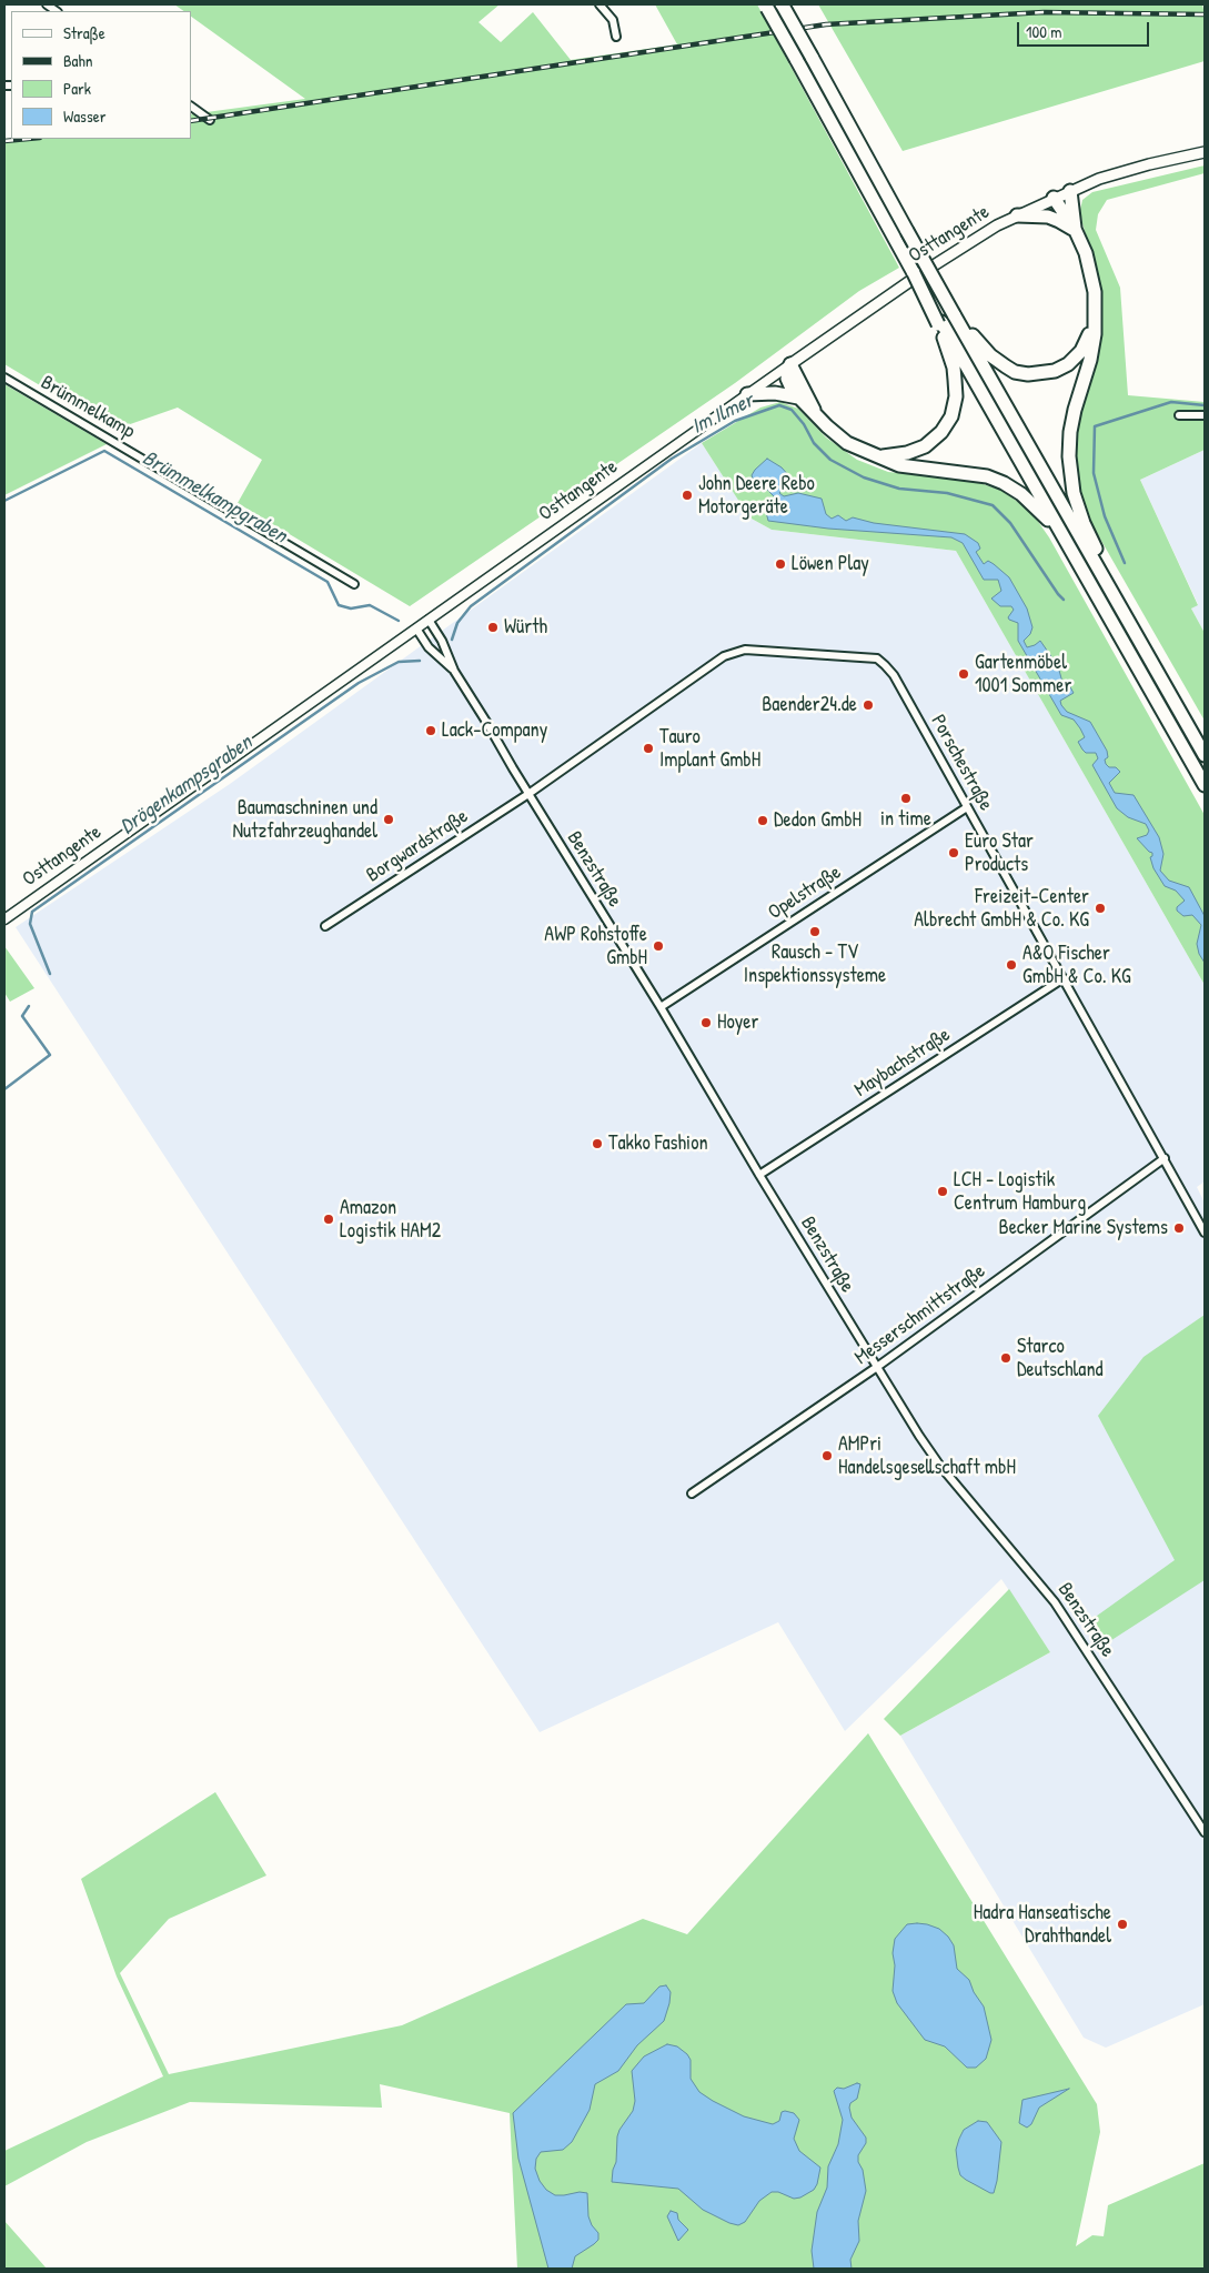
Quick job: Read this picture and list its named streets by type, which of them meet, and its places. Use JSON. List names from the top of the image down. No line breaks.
{"streets":{"main road":["Osttangente"],"street":["Brümmelkamp","Porschestraße","Borgwardstraße","Benzstraße","Opelstraße","Maybachstraße","Messerschmittstraße"]},"crossings":[["Osttangente","Benzstraße"],["Porschestraße","Borgwardstraße"],["Porschestraße","Benzstraße"],["Porschestraße","Opelstraße"],["Porschestraße","Maybachstraße"],["Porschestraße","Messerschmittstraße"],["Borgwardstraße","Benzstraße"],["Benzstraße","Opelstraße"],["Benzstraße","Maybachstraße"],["Benzstraße","Messerschmittstraße"]],"water":["Im Ilmer","Brümmelkampgraben","Drögenkampsgraben"],"places":["John Deere Rebo Motorgeräte","Löwen Play","Würth","Gartenmöbel 1001 Sommer","Baender24.de","Lack-Company","Tauro Implant GmbH","in time","Baumaschninen und Nutzfahrzeughandel","Dedon GmbH","Euro Star Products","Freizeit-Center Albrecht GmbH & Co. KG","Rausch - TV Inspektionssysteme","AWP Rohstoffe GmbH","A&O Fischer GmbH & Co. KG","Hoyer","Takko Fashion","LCH - Logistik Centrum Hamburg","Amazon Logistik HAM2","Becker Marine Systems","Starco Deutschland","AMPri Handelsgesellschaft mbH","Hadra Hanseatische Drahthandel"],"legend":["Straße","Bahn","Park","Wasser"],"scale_bar":"100 m"}
